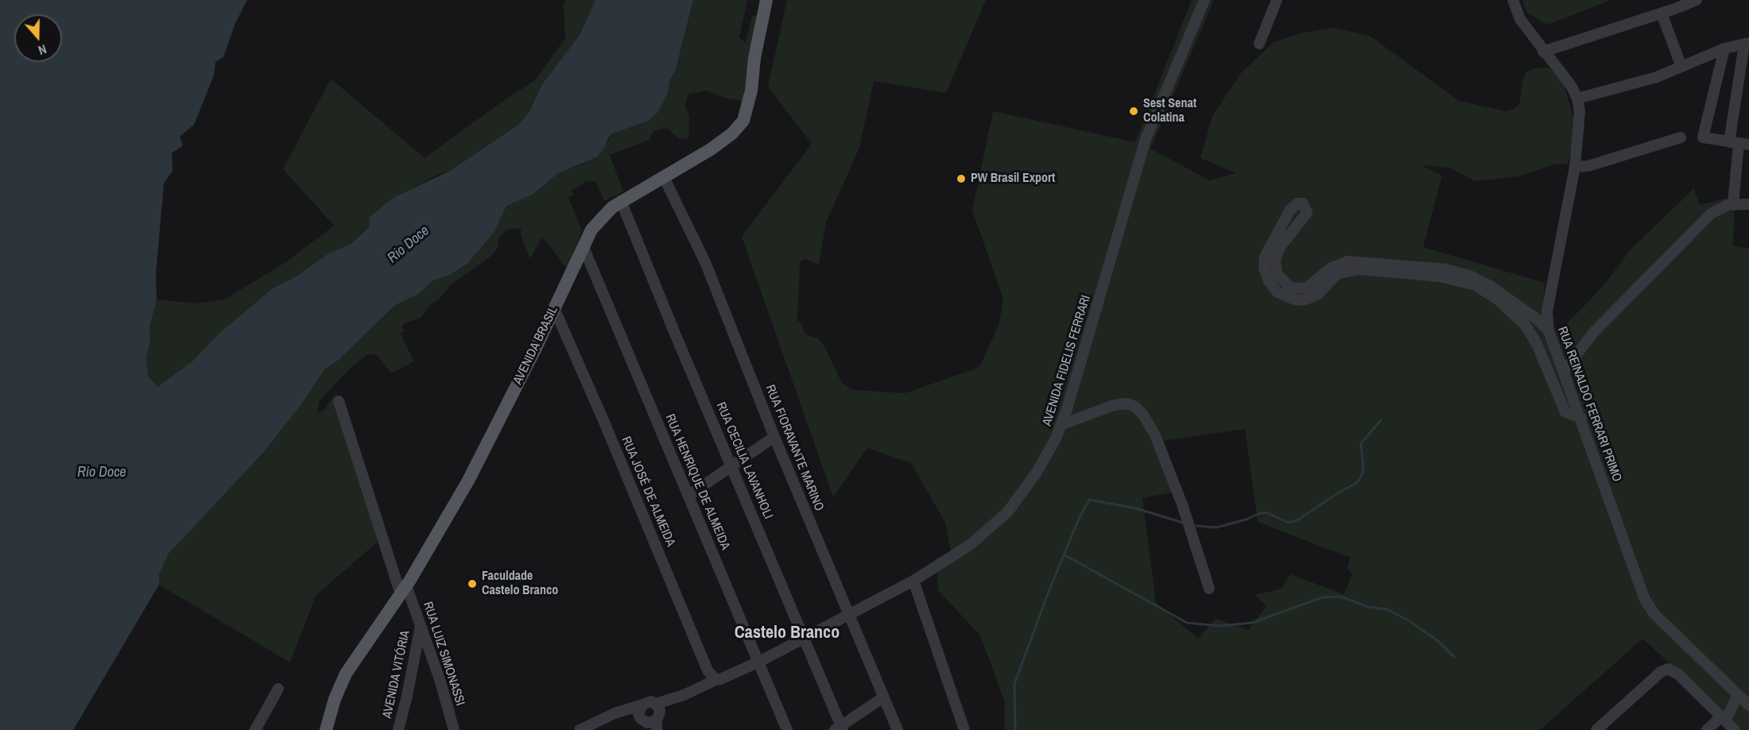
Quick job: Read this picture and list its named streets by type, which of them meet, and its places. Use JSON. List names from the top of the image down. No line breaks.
{"streets":{"main road":["AVENIDA BRASIL"],"street":["AVENIDA FIDELIS FERRARI","RUA REINALDO FERRARI PRIMO","RUA FIORAVANTE MARINO","RUA CECILIA LAVANHOLI","RUA HENRIQUE DE ALMEIDA","RUA JOSÉ DE ALMEIDA","RUA LUIZ SIMONASSI","AVENIDA VITÓRIA"]},"crossings":[["AVENIDA BRASIL","RUA FIORAVANTE MARINO"],["AVENIDA BRASIL","RUA CECILIA LAVANHOLI"],["AVENIDA BRASIL","RUA HENRIQUE DE ALMEIDA"],["AVENIDA BRASIL","RUA JOSÉ DE ALMEIDA"],["AVENIDA BRASIL","RUA LUIZ SIMONASSI"],["AVENIDA FIDELIS FERRARI","RUA FIORAVANTE MARINO"],["AVENIDA FIDELIS FERRARI","RUA CECILIA LAVANHOLI"],["AVENIDA FIDELIS FERRARI","RUA HENRIQUE DE ALMEIDA"],["AVENIDA FIDELIS FERRARI","RUA JOSÉ DE ALMEIDA"],["RUA LUIZ SIMONASSI","AVENIDA VITÓRIA"]],"districts":["Castelo Branco"],"water":["Rio Doce"],"places":["Sest Senat Colatina","PW Brasil Export","Faculdade Castelo Branco"],"north":"bottom"}
